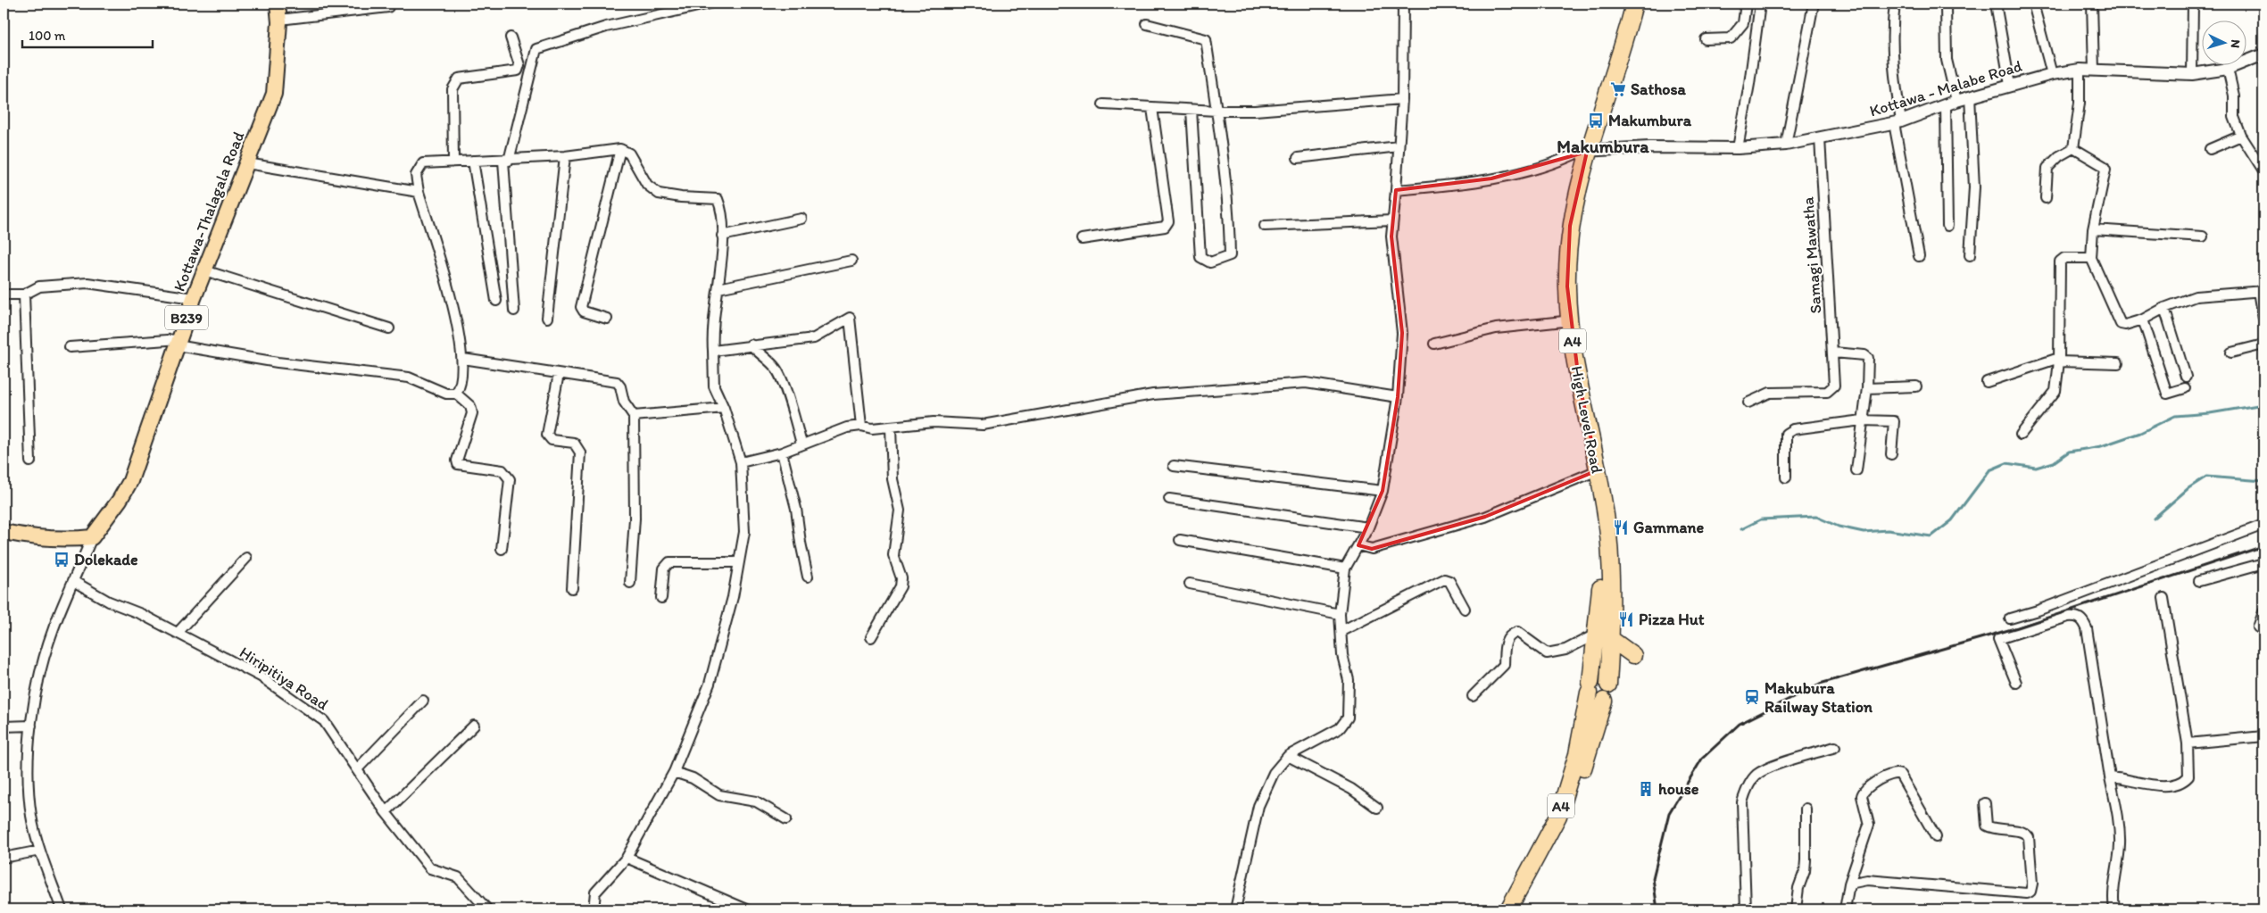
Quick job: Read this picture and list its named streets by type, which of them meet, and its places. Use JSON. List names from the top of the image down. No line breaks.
{"streets":{"highway":["A4","High Level Road"],"main road":["Kottawa-Thalagala Road","B239"],"street":["Kottawa - Malabe Road","Samagi Mawatha","Hiripitiya Road"]},"crossings":[["Kottawa - Malabe Road","Samagi Mawatha"],["Kottawa - Malabe Road","High Level Road"],["A4","High Level Road"]],"districts":["Makumbura"],"places":{"supermarket":["Sathosa"],"bus stop":["Makumbura","Dolekade"],"restaurant":["Gammane","Pizza Hut"],"station":["Makubura Railway Station"],"building":["house"]},"scale_bar":"100 m","north":"right"}
